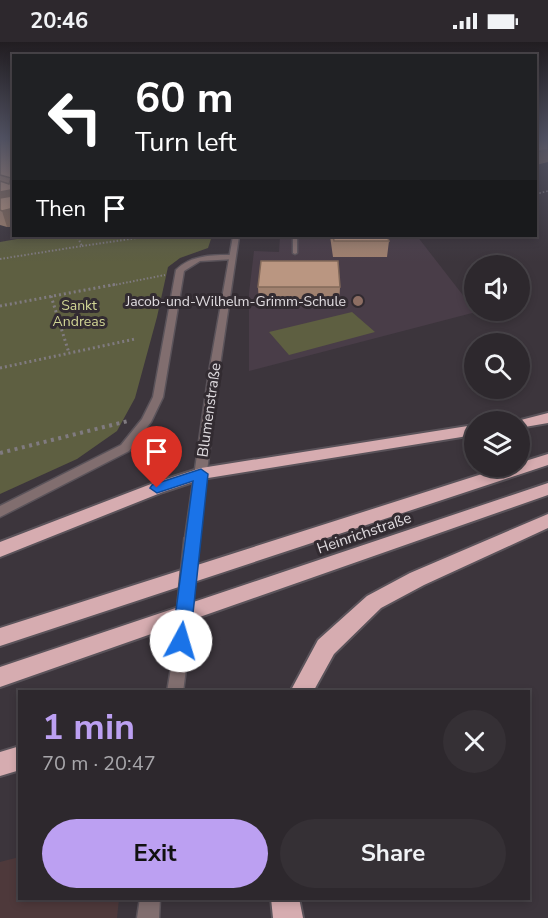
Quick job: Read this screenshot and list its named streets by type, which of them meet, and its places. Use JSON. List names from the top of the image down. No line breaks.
{"streets":{"highway":["Heinrichstraße"],"street":["Blumenstraße"]},"parks":["Sankt Andreas"],"places":["Jacob-und-Wilhelm-Grimm-Schule"],"page":{"status":"20:46","turn":["60 m","Turn left"],"then":"Then","heading":["1 min","70 m · 20:47"],"buttons":["Exit","Share"]}}
